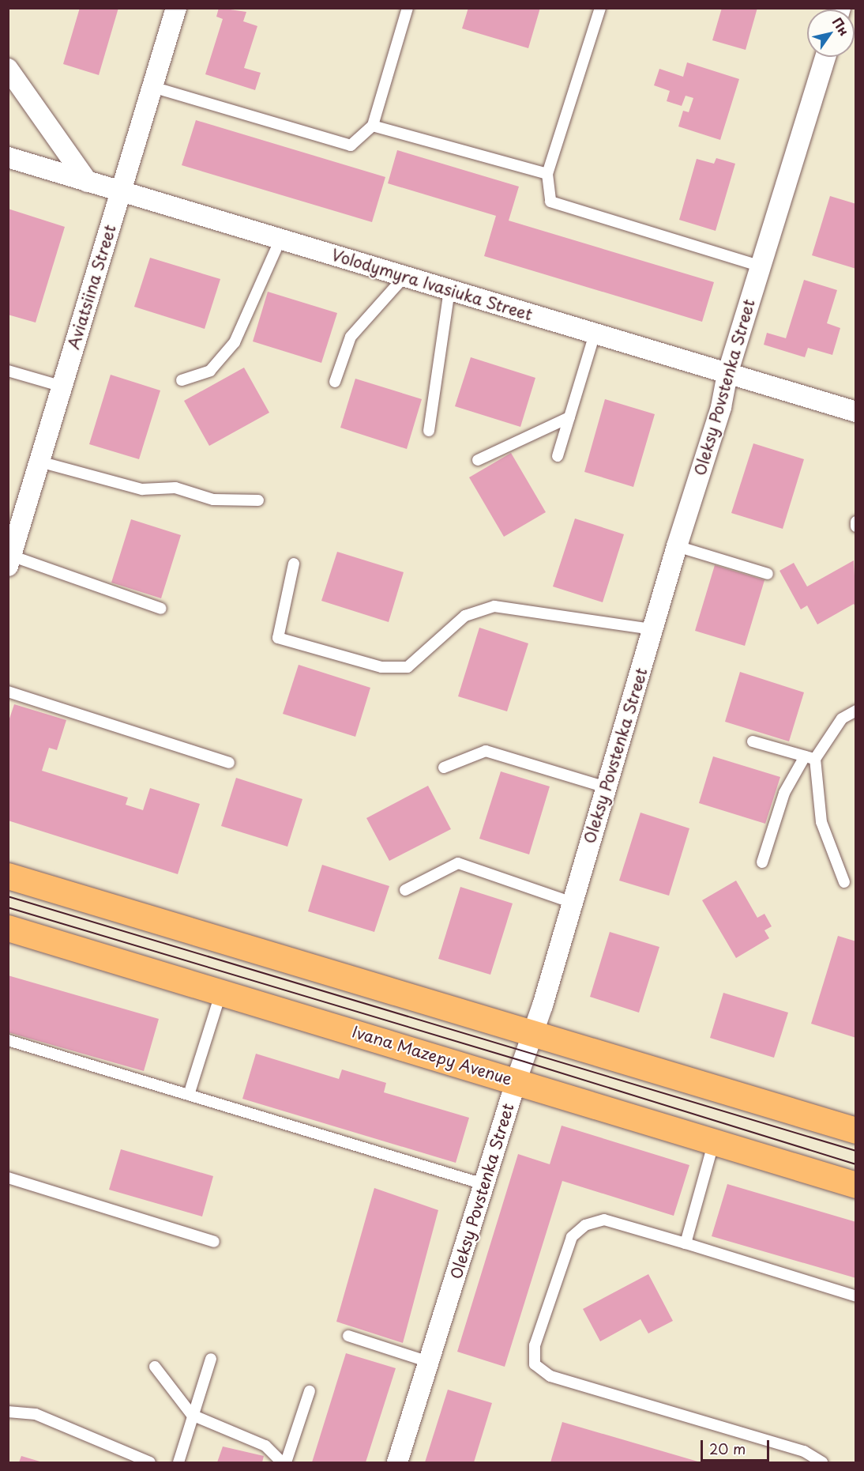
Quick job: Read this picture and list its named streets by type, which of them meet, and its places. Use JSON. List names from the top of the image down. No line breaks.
{"streets":{"highway":["Ivana Mazepy Avenue"],"street":["Volodymyra Ivasiuka Street","Aviatsiina Street","Oleksy Povstenka Street"]},"crossings":[["Volodymyra Ivasiuka Street","Aviatsiina Street"],["Volodymyra Ivasiuka Street","Oleksy Povstenka Street"],["Oleksy Povstenka Street","Ivana Mazepy Avenue"]],"scale_bar":"20 m","north":"top right"}
